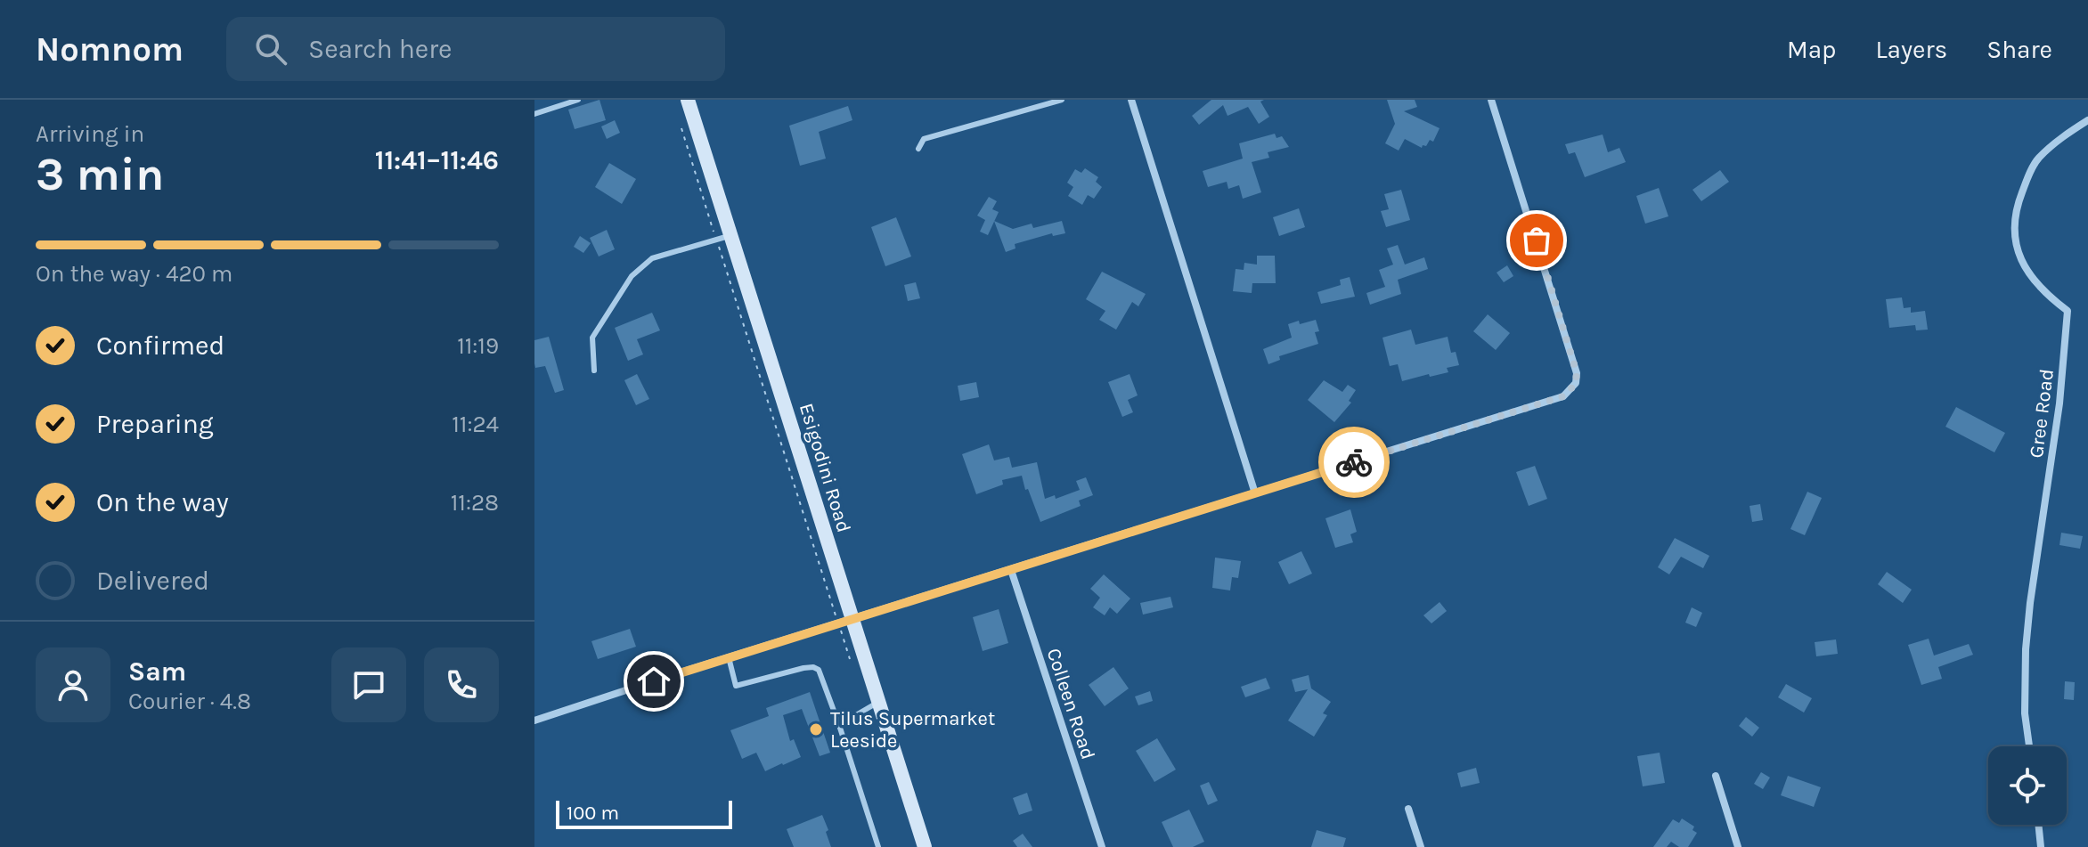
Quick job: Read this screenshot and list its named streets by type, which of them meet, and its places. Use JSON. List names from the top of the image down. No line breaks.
{"streets":{"main road":["Esigodini Road"],"street":["Gree Road","Colleen Road"]},"places":["Tilus Supermarket Leeside"],"scale_bar":"100 m","page":{"header":"Nomnom","search":"Search here","nav":["Map","Layers","Share"],"heading":["3 min","Arriving in","11:41–11:46"],"panel":["Sam","Courier · 4.8"],"bar":"On the way · 420 m","list":[["Confirmed","11:19"],["Preparing","11:24"],["On the way","11:28"],"Delivered"],"scale":"100 m"}}
